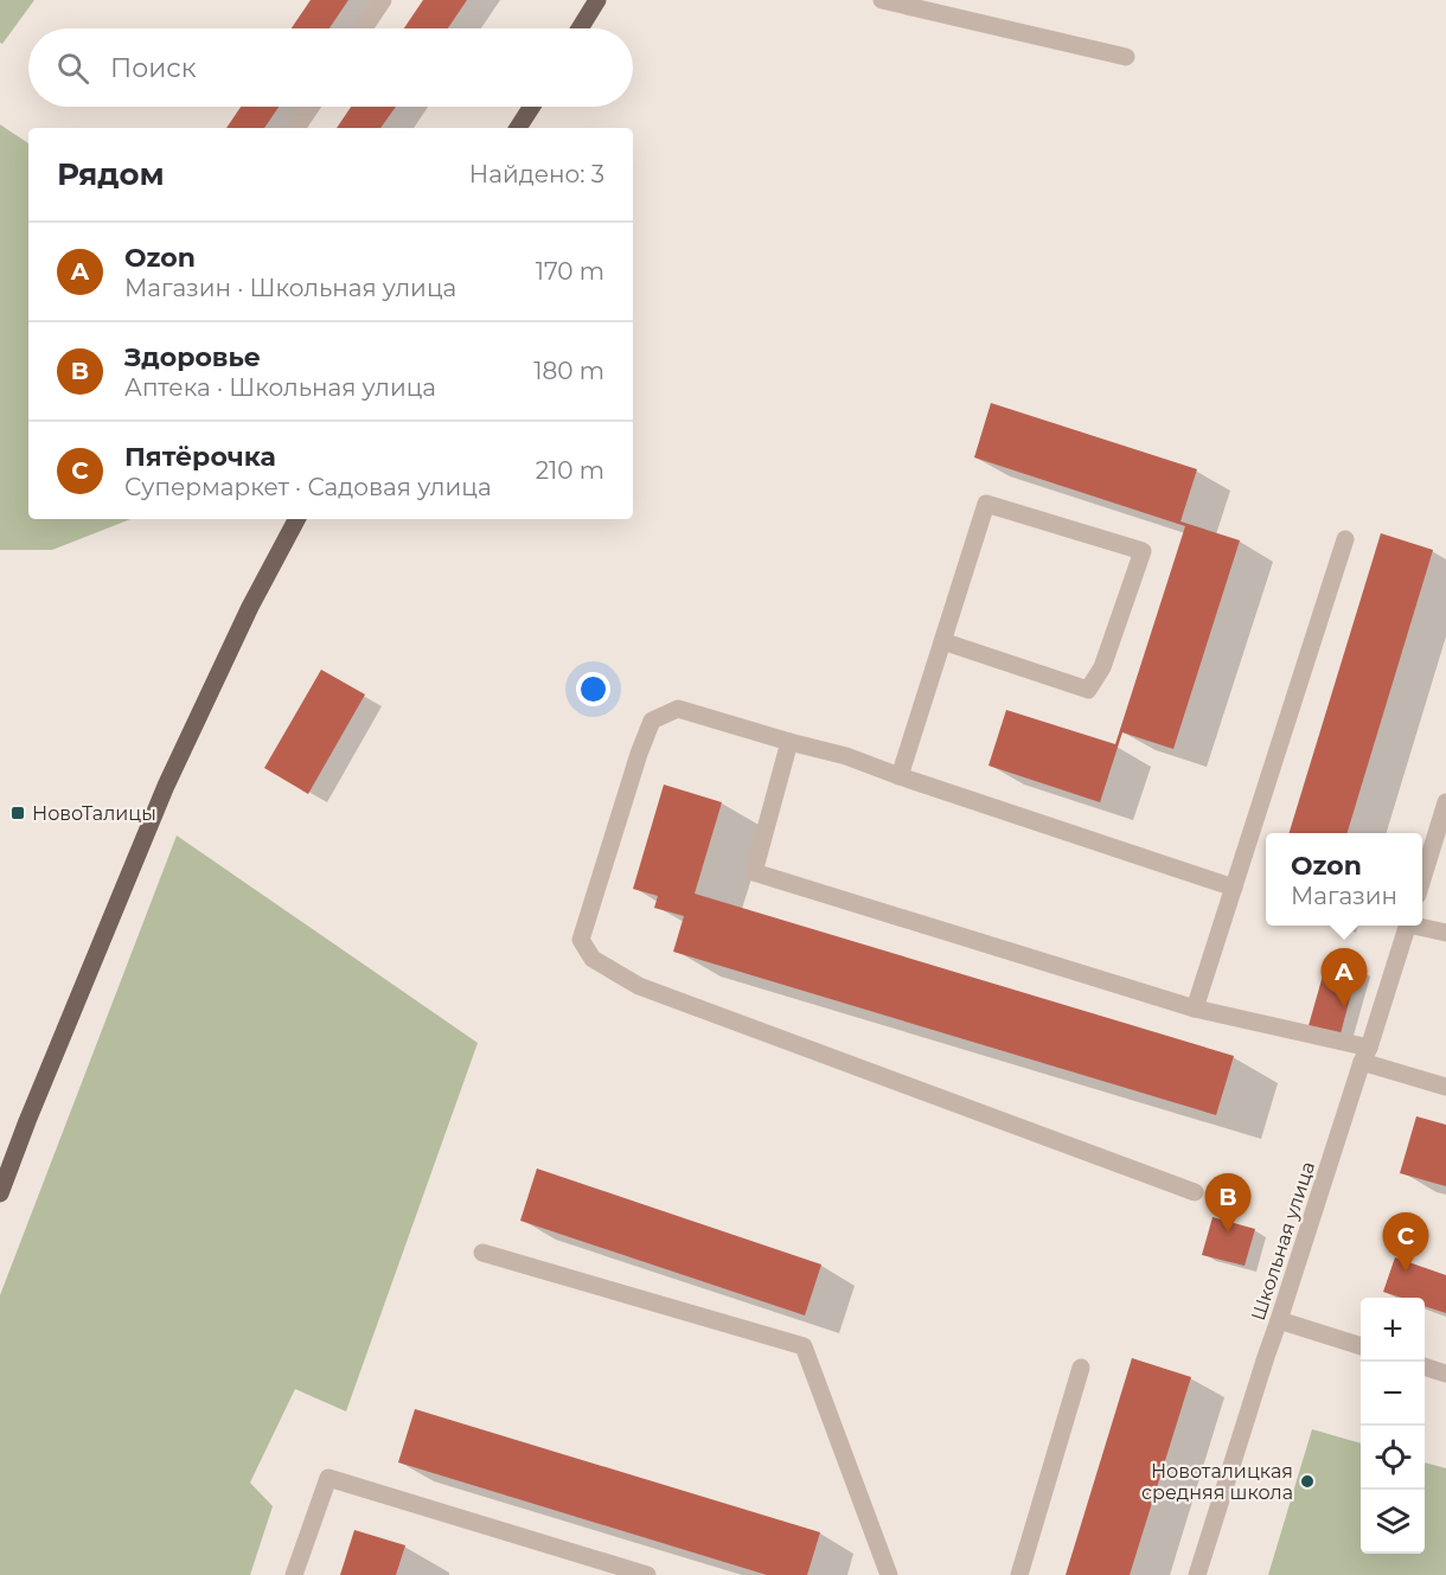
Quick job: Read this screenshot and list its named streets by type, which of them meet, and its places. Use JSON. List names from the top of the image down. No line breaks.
{"streets":{"street":["Школьная улица"]},"places":{"transit":["НовоТалицы"],"other":["Новоталицкая средняя школа"]},"page":{"search":"Поиск","heading":["Рядом","Найдено: 3"],"list":[{"mark":"A","name":"Ozon","note":"Магазин · Школьная улица","value":"170 m"},{"mark":"B","name":"Здоровье","note":"Аптека · Школьная улица","value":"180 m"},{"mark":"C","name":"Пятёрочка","note":"Супермаркет · Садовая улица","value":"210 m"}],"popup":["Ozon","Магазин"],"pins":["A","B","C"],"map_buttons":["+","−"]}}
